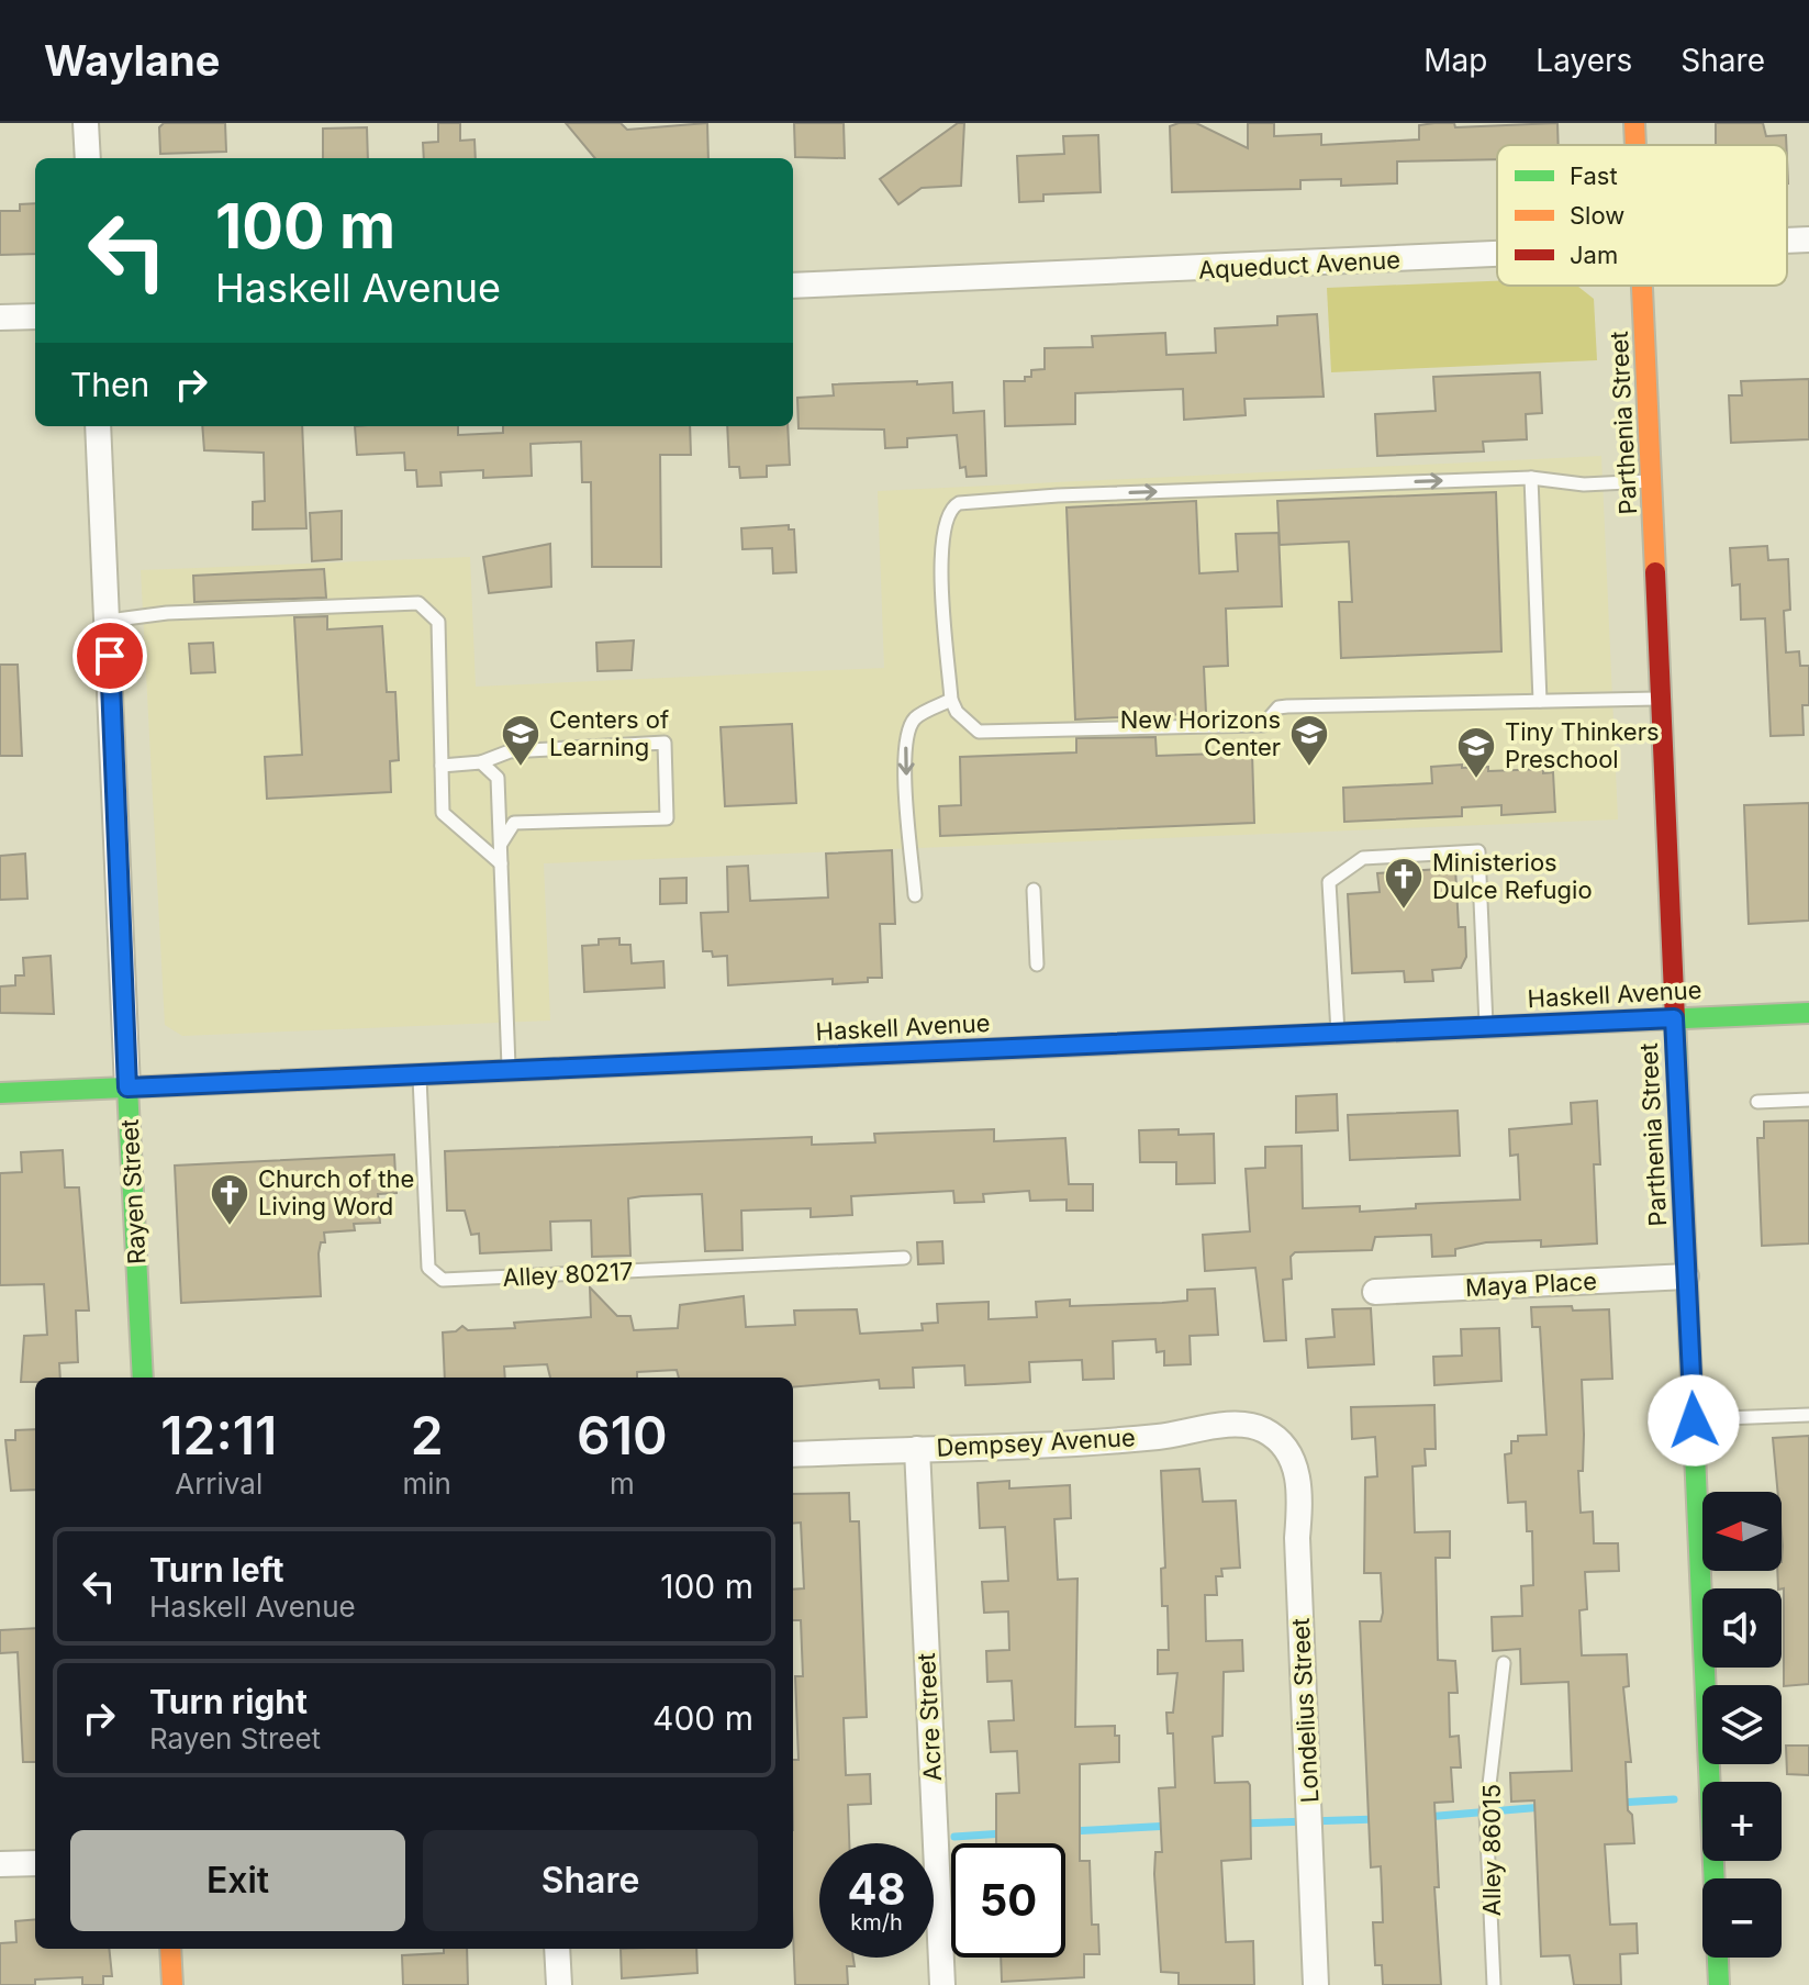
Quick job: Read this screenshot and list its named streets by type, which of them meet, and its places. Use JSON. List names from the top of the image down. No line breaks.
{"streets":{"main road":["Parthenia Street","Haskell Avenue","Rayen Street"],"street":["Aqueduct Avenue","Maya Place","Dempsey Avenue","Londelius Street","Acre Street"],"lane":["Alley 80217","Alley 86015"]},"crossings":[["Parthenia Street","Haskell Avenue"],["Parthenia Street","Maya Place"],["Haskell Avenue","Rayen Street"],["Haskell Avenue","Alley 80217"],["Dempsey Avenue","Londelius Street"],["Dempsey Avenue","Acre Street"]],"places":{"school or university":["Centers of Learning","New Horizons Center","Tiny Thinkers Preschool"],"church":["Ministerios Dulce Refugio","Church of the Living Word"]},"legend":["Fast","Slow","Jam"],"north":"left","page":{"header":"Waylane","nav":["Map","Layers","Share"],"turn":["100 m","Haskell Avenue"],"then":"Then","eta":["12:11","Arrival","2","min","610","m"],"map_buttons":["+","−"],"list":[{"name":"Turn left","note":"Haskell Avenue","value":"100 m"},{"name":"Turn right","note":"Rayen Street","value":"400 m"}],"buttons":["Exit","Share"],"speed":"48 km/h","limit":"50"}}
